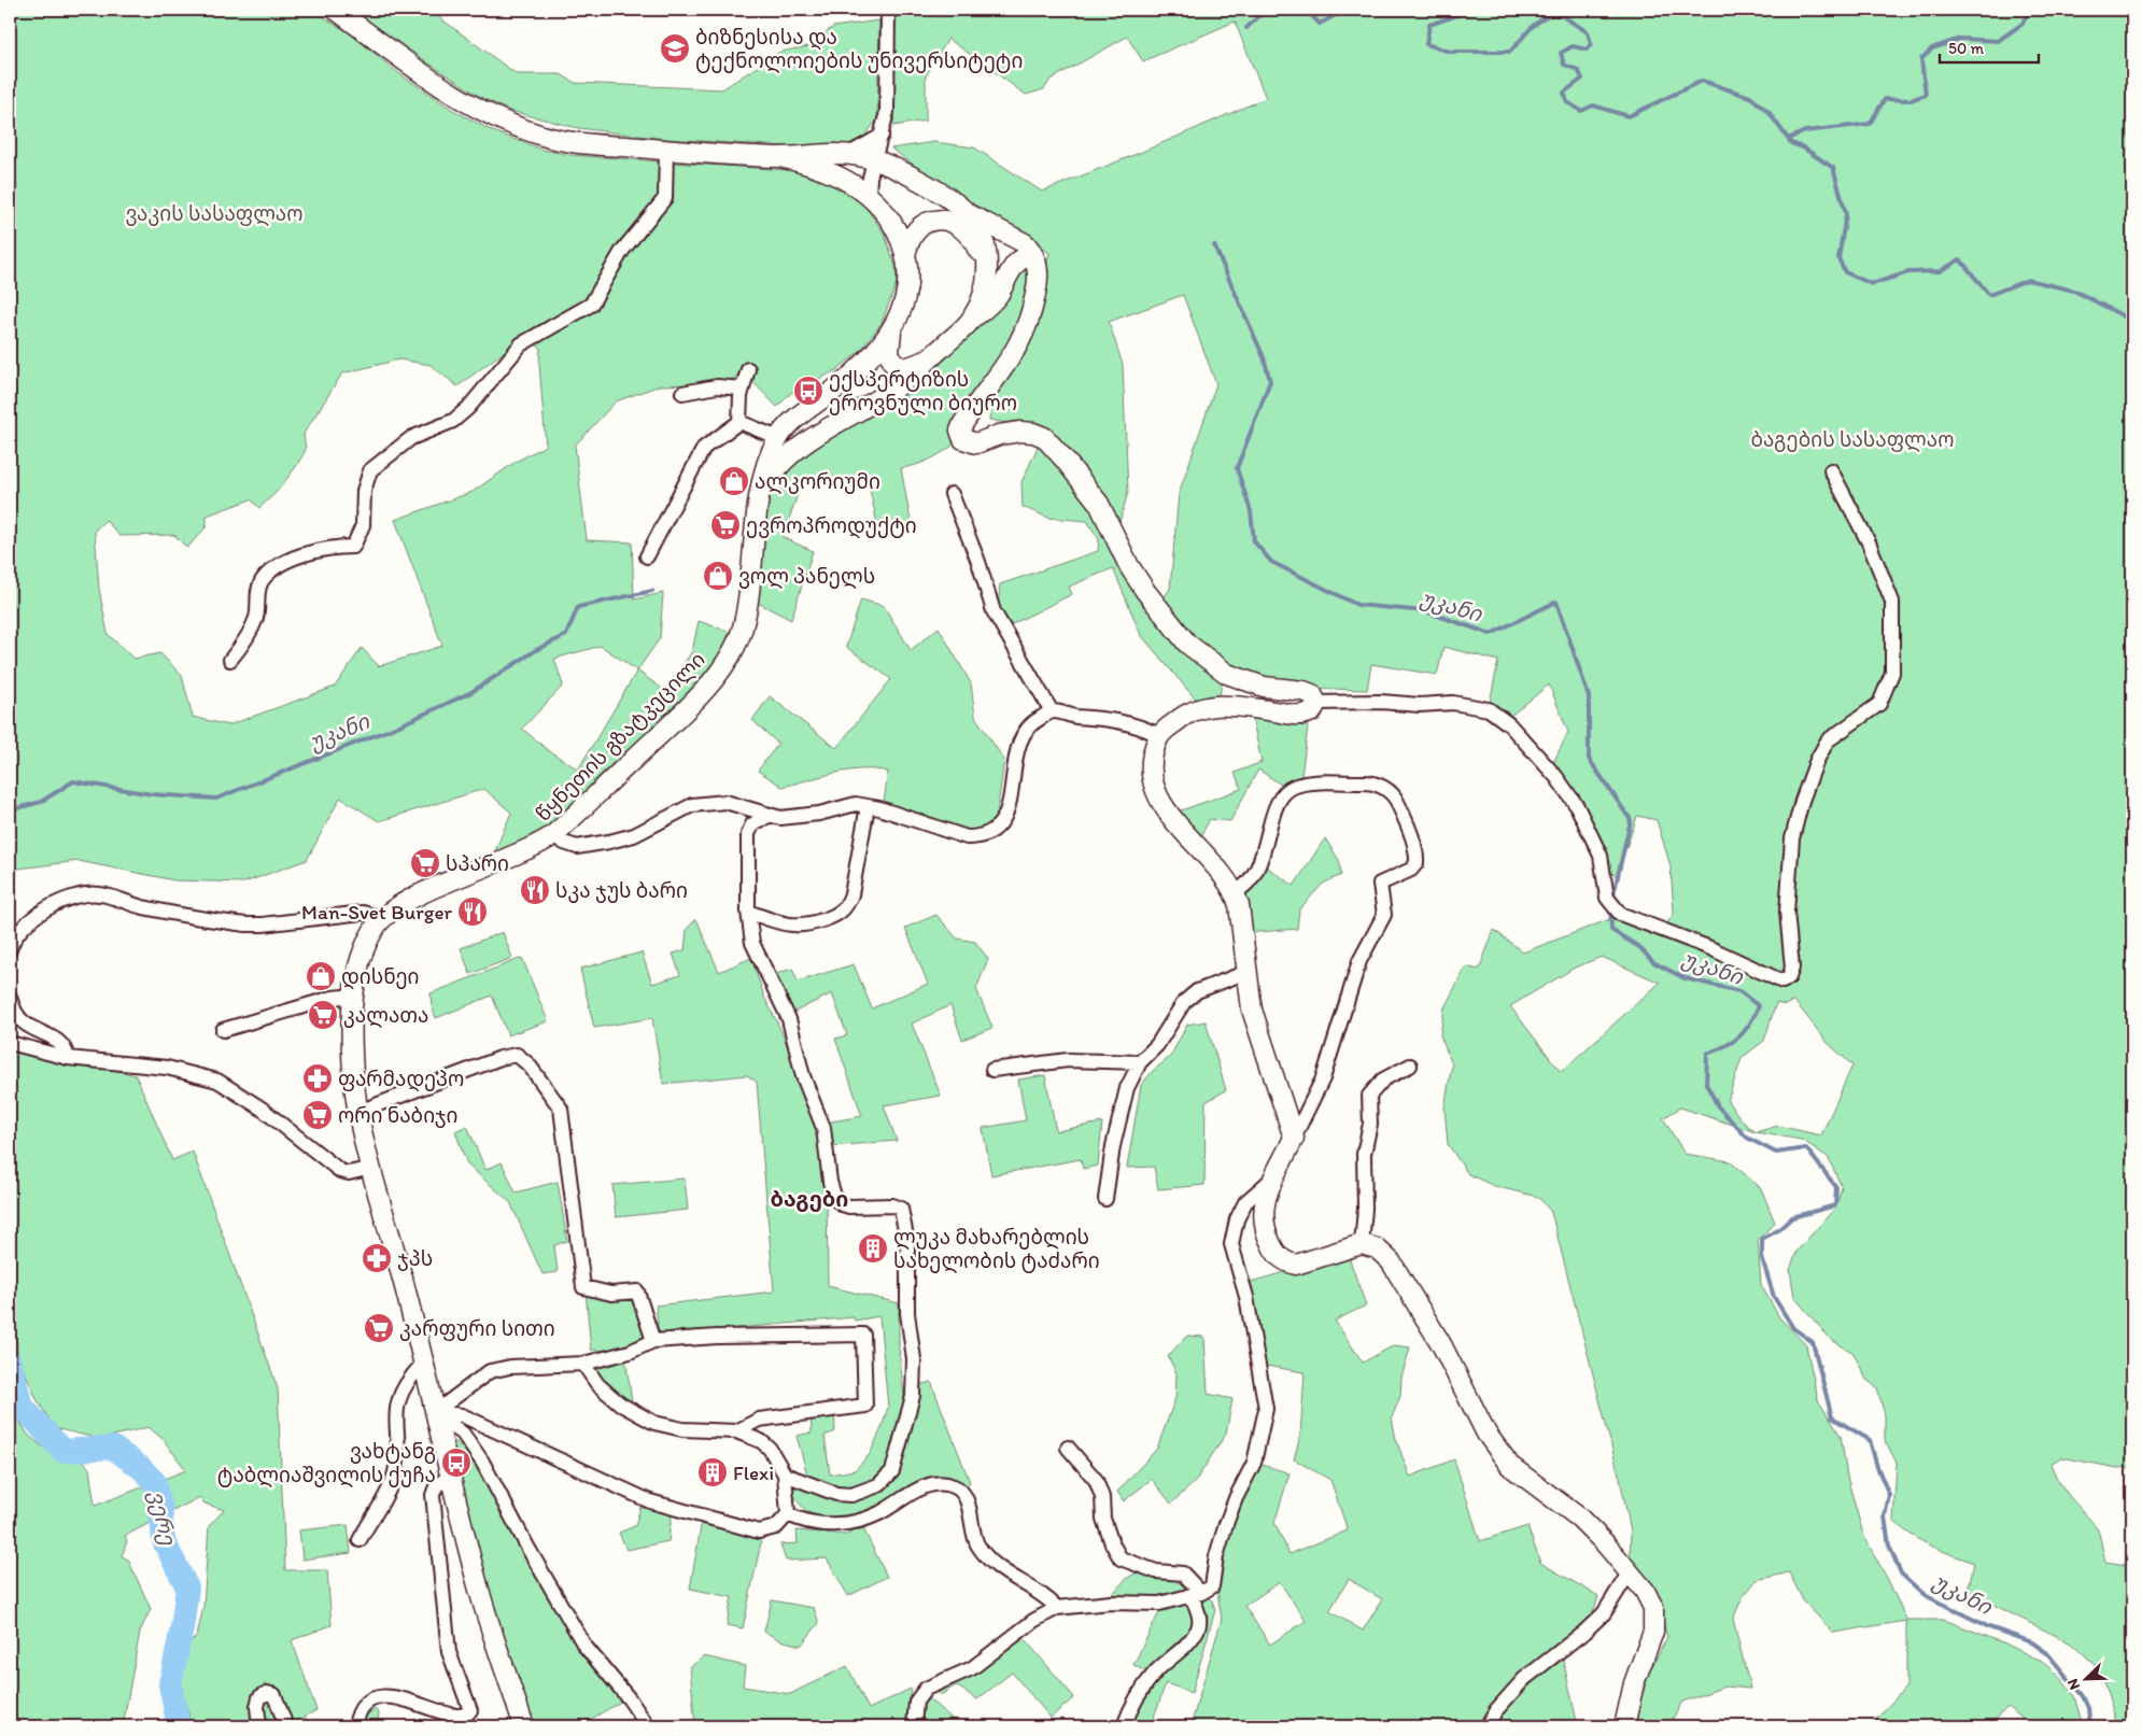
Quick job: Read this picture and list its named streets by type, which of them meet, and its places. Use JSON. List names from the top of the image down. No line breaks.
{"streets":{"main road":["წყნეთის გზატკეცილი"]},"districts":["ბაგები"],"water":["უკანი","ვერე"],"parks":["ვაკის სასაფლაო","ბაგების სასაფლაო"],"places":{"school or university":["ბიზნესისა და ტექნოლოიების უნივერსიტეტი"],"bus stop":["ექსპერტიზის ეროვნული ბიურო","ვახტანგ ტაბლიაშვილის ქუჩა"],"shop":["ალკორიუმი","ვოლ პანელს","დისნეი"],"supermarket":["ევროპროდუქტი","სპარი","კალათა","ორი ნაბიჯი","კარფური სითი"],"restaurant":["სკა ჯუს ბარი","Man-Svet Burger"],"pharmacy":["ფარმადეპო","ჯპს"],"building":["ლუკა მახარებლის სახელობის ტაძარი","Flexi"]},"scale_bar":"50 m","north":"bottom left"}
